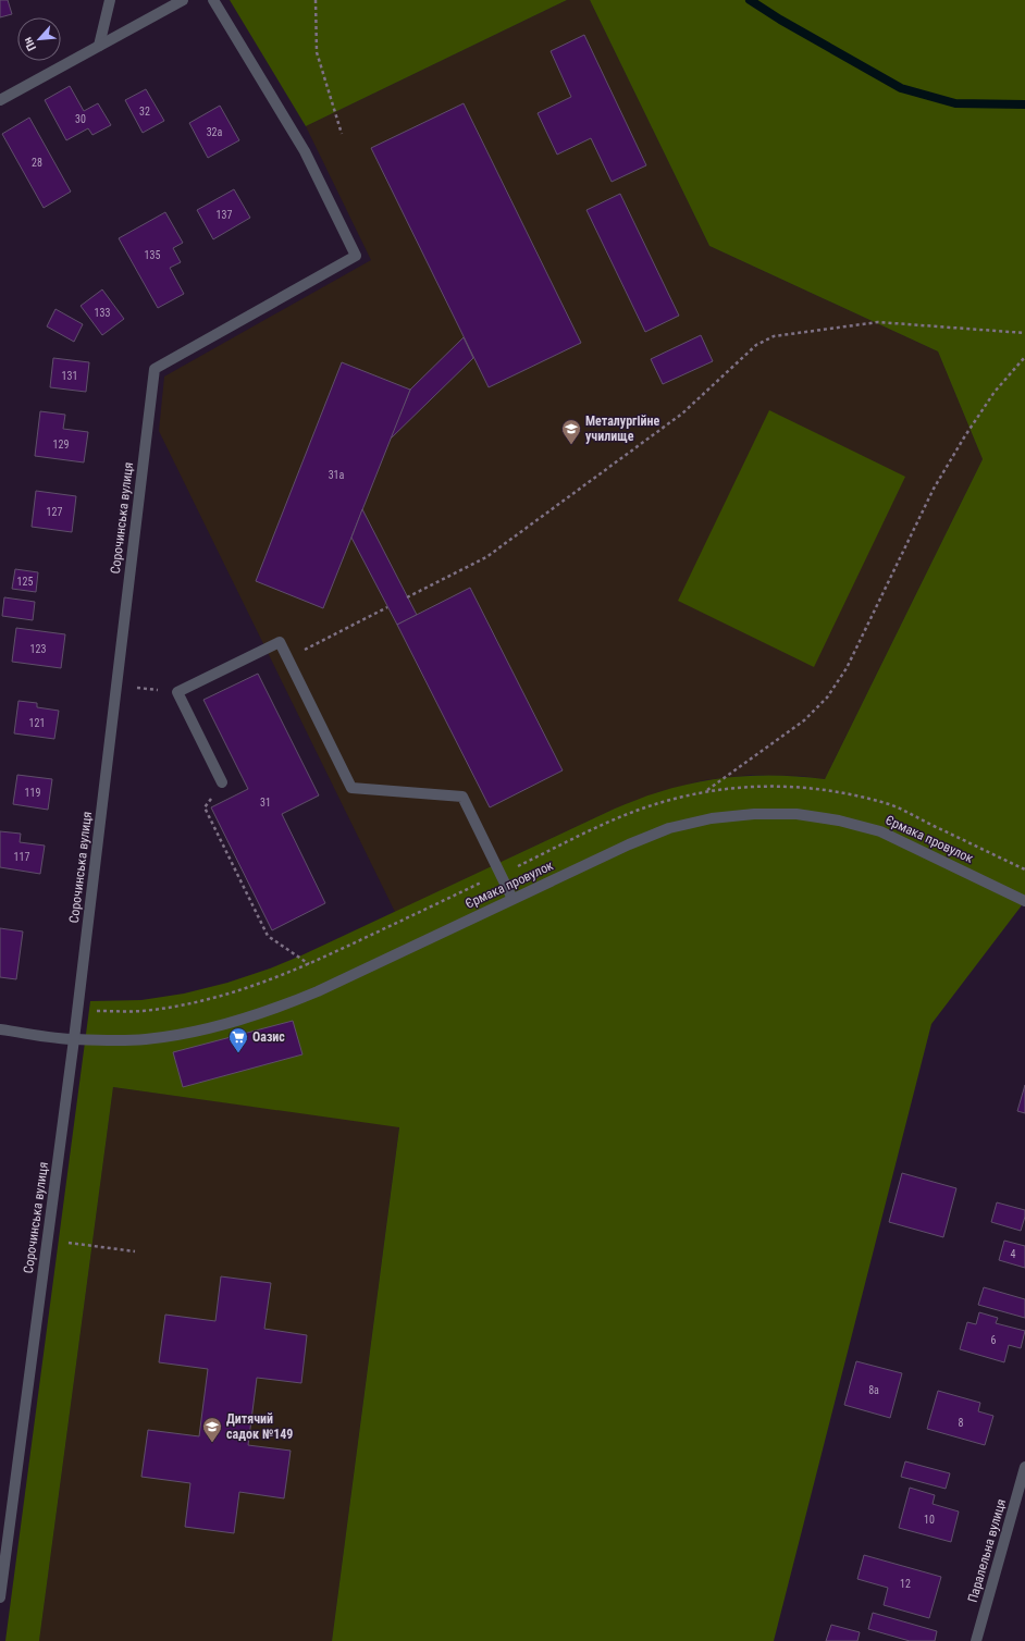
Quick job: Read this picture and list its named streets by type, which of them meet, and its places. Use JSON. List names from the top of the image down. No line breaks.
{"streets":{"street":["Сорочинська вулиця","Єрмака провулок","Паралельна вулиця"]},"crossings":[["Сорочинська вулиця","Єрмака провулок"]],"places":{"school or university":["Металургійне училище","Дитячий садок №149"],"supermarket":["Оазис"]},"house_numbers":["32","30","32а","28","137","135","133","131","129","31а","127","125","123","121","119","31","117","4","6","8а","8","10","12"],"north":"bottom left"}
